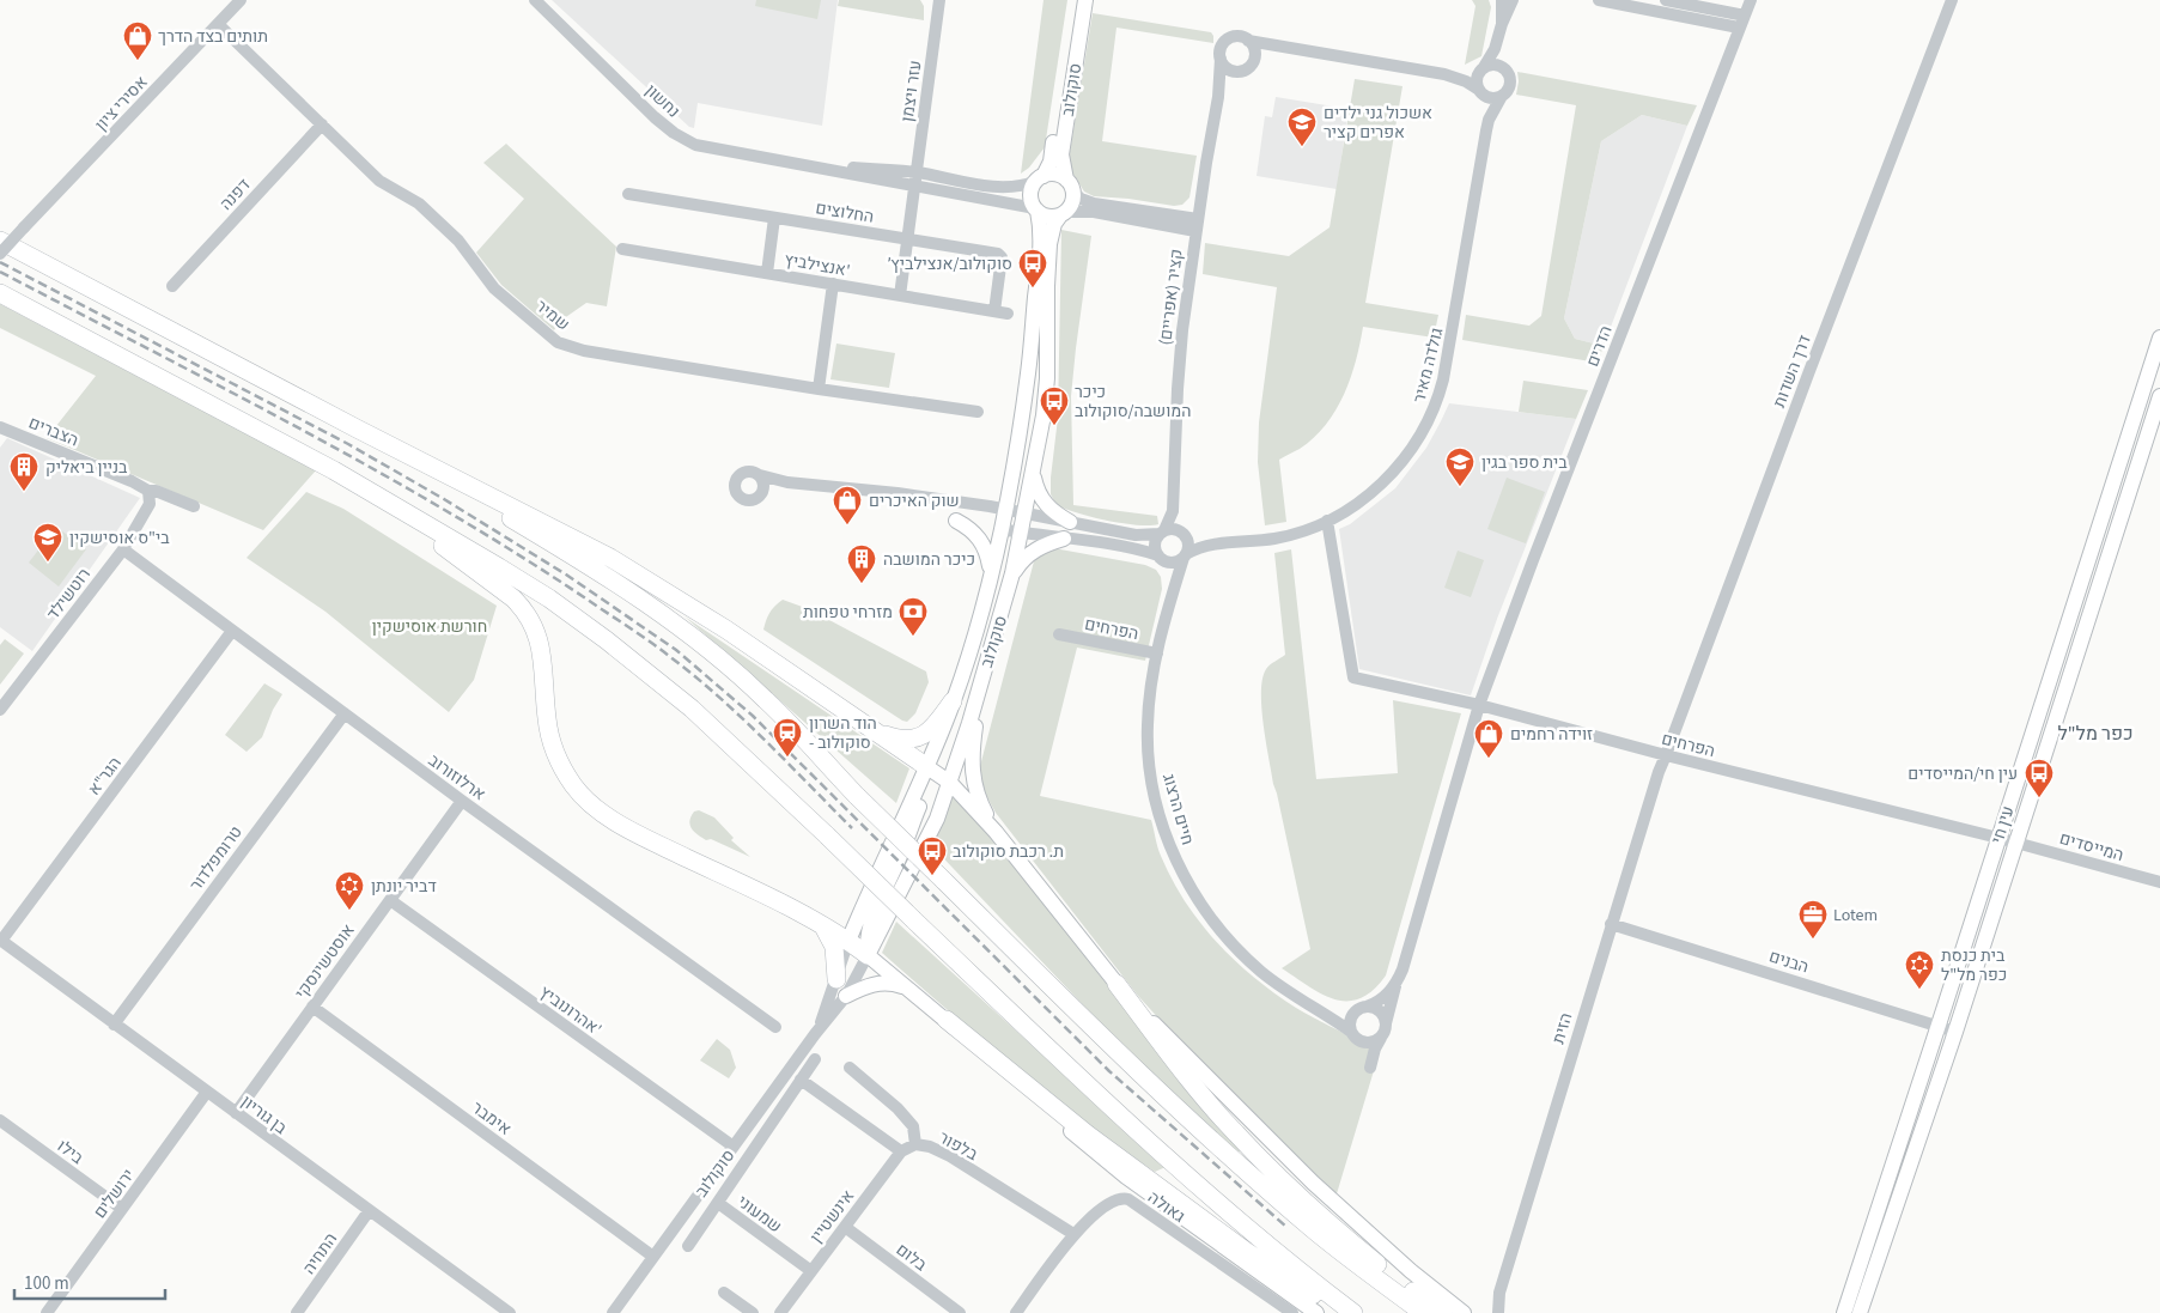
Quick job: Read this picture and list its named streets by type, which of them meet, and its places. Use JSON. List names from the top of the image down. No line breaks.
{"streets":{"main road":["סוקולוב","עין חי"],"street":["עזר ויצמן","נחשון","אסירי ציון","דפנה","החלוצים","אנצילביץ'","קציר (אפריים)","שמיר","הדרים","גולדה מאיר","דרך השדות","הצברים","רוטשילד","הפרחים","הגר\"א","ארלוזורוב","חיים הרצוג","המייסדים","טרומפלדור","אוסטשינסקי","הבנים","אהרונוביץ'","הזית","בן גוריון","אימבר","בלפור","בילו","ירושלים","גאולה","שמעוני","אינשטיין","התחיה","בלום"]},"crossings":[["סוקולוב","נחשון"],["סוקולוב","אהרונוביץ'"],["סוקולוב","אימבר"],["עזר ויצמן","נחשון"],["עזר ויצמן","החלוצים"],["עזר ויצמן","אנצילביץ'"],["אסירי ציון","שמיר"],["דפנה","שמיר"],["החלוצים","אנצילביץ'"],["קציר (אפריים)","גולדה מאיר"],["קציר (אפריים)","חיים הרצוג"],["הדרים","הפרחים"],["גולדה מאיר","הפרחים"],["גולדה מאיר","חיים הרצוג"],["דרך השדות","הפרחים"],["דרך השדות","הזית"],["הצברים","רוטשילד"],["רוטשילד","ארלוזורוב"],["הפרחים","חיים הרצוג"],["הפרחים","עין חי"],["הפרחים","המייסדים"],["הפרחים","הזית"],["הגר\"א","ארלוזורוב"],["הגר\"א","בן גוריון"],["ארלוזורוב","טרומפלדור"],["ארלוזורוב","אוסטשינסקי"],["עין חי","המייסדים"],["עין חי","הבנים"],["טרומפלדור","בן גוריון"],["אוסטשינסקי","אהרונוביץ'"],["אוסטשינסקי","בן גוריון"],["אוסטשינסקי","אימבר"],["הבנים","הזית"],["בן גוריון","ירושלים"],["בן גוריון","התחיה"],["בלפור","גאולה"],["בלפור","אינשטיין"],["בילו","ירושלים"],["שמעוני","אינשטיין"],["אינשטיין","בלום"]],"districts":["כפר מל\"ל"],"parks":["חורשת אוסישקין"],"places":{"shop":["תותים בצד הדרך","שוק האיכרים","זוידה רחמים"],"school or university":["אשכול גני ילדים אפרים קציר","בית ספר בגין","בי\"ס אוסישקין"],"bus stop":["סוקולוב/אנצילביץ׳","כיכר המושבה/סוקולוב","עין חי/המייסדים","ת. רכבת סוקולוב"],"building":["בניין ביאליק","כיכר המושבה"],"bank":["מזרחי טפחות"],"station":["הוד השרון - סוקולוב"],"synagogue":["דביר יונתן","בית כנסת כפר מל\"ל"],"office":["Lotem"]},"scale_bar":"100 m"}
